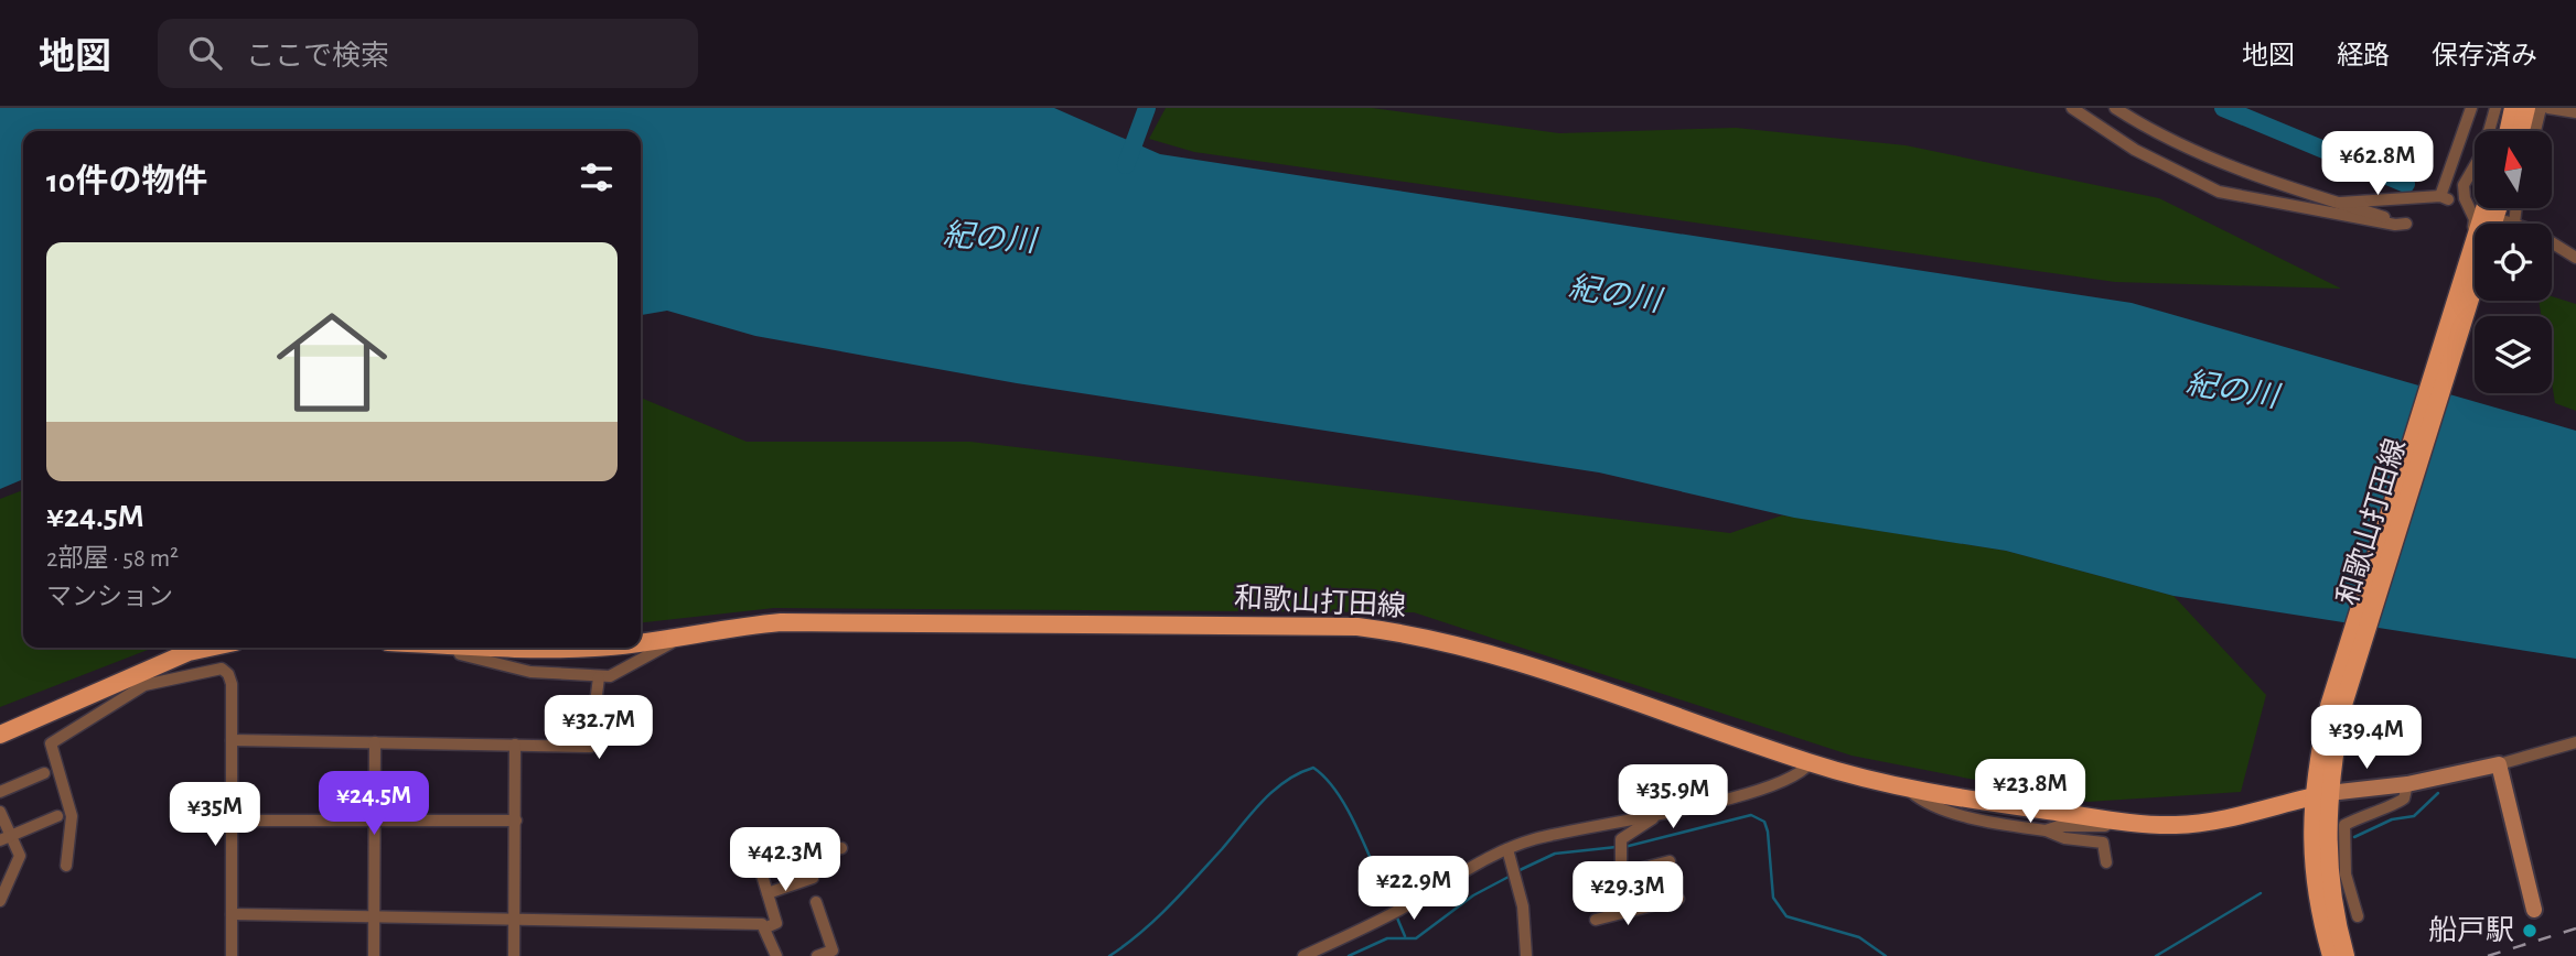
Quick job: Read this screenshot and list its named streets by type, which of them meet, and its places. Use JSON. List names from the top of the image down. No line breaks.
{"streets":{"main road":["和歌山打田線"]},"water":["紀の川"],"places":["船戸駅"],"north":"top","page":{"header":"地図","search":"ここで検索","nav":["地図","経路","保存済み"],"price":["¥62.8M","¥32.7M","¥39.4M","¥23.8M","¥35.9M","¥24.5M","¥35M","¥42.3M","¥22.9M","¥29.3M"],"heading":"10件の物件","list":[{"name":"¥24.5M","note":"2部屋 · 58 m² · マンション"}]}}
